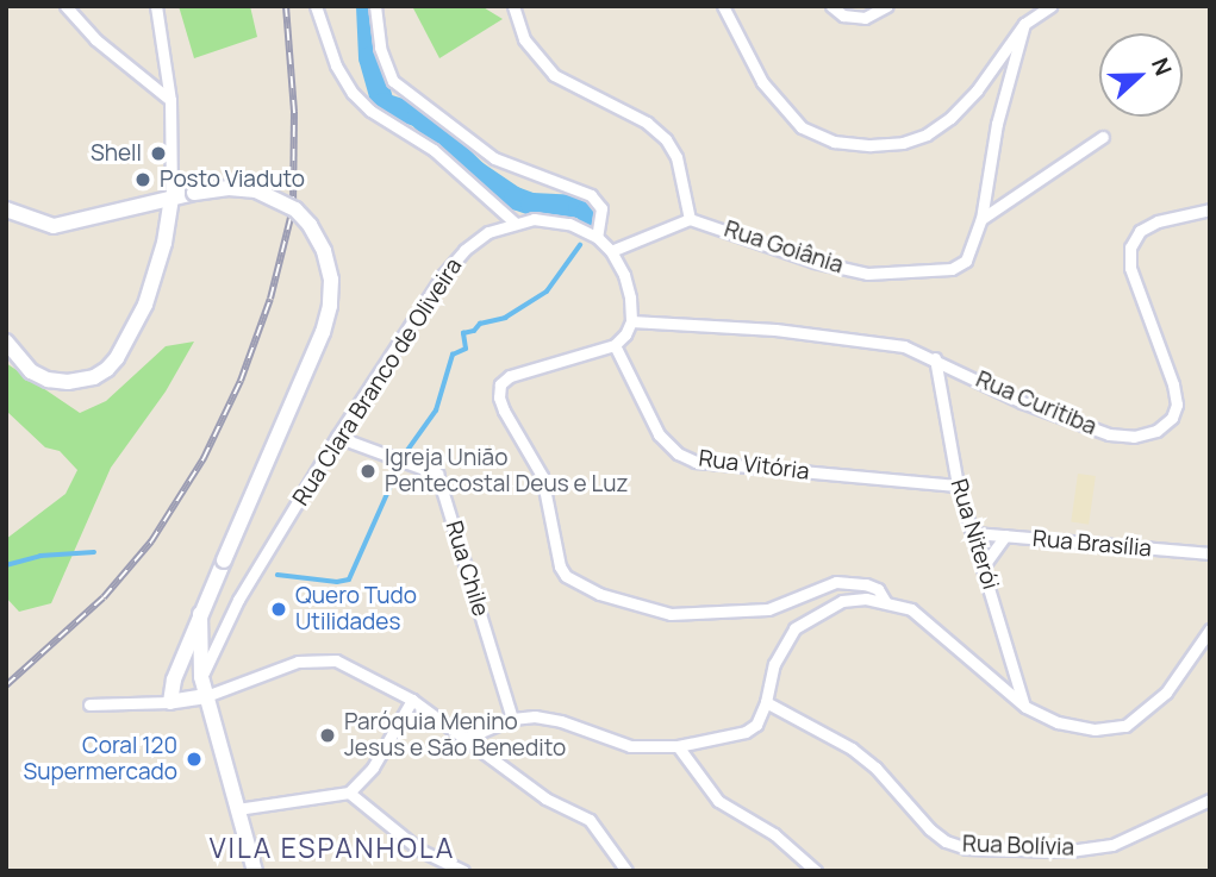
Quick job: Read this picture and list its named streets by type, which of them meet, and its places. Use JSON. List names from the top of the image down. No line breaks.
{"streets":{"street":["Rua Goiânia","Rua Clara Branco de Oliveira","Rua Curitiba","Rua Vitória","Rua Niterói","Rua Brasília","Rua Chile","Rua Bolívia"]},"crossings":[["Rua Clara Branco de Oliveira","Rua Curitiba"],["Rua Clara Branco de Oliveira","Rua Chile"],["Rua Curitiba","Rua Niterói"],["Rua Vitória","Rua Niterói"],["Rua Niterói","Rua Brasília"]],"districts":["VILA ESPANHOLA"],"places":["Shell","Posto Viaduto","Igreja União Pentecostal Deus e Luz","Quero Tudo Utilidades","Paróquia Menino Jesus e São Benedito","Coral 120 Supermercado"],"north":"right"}
